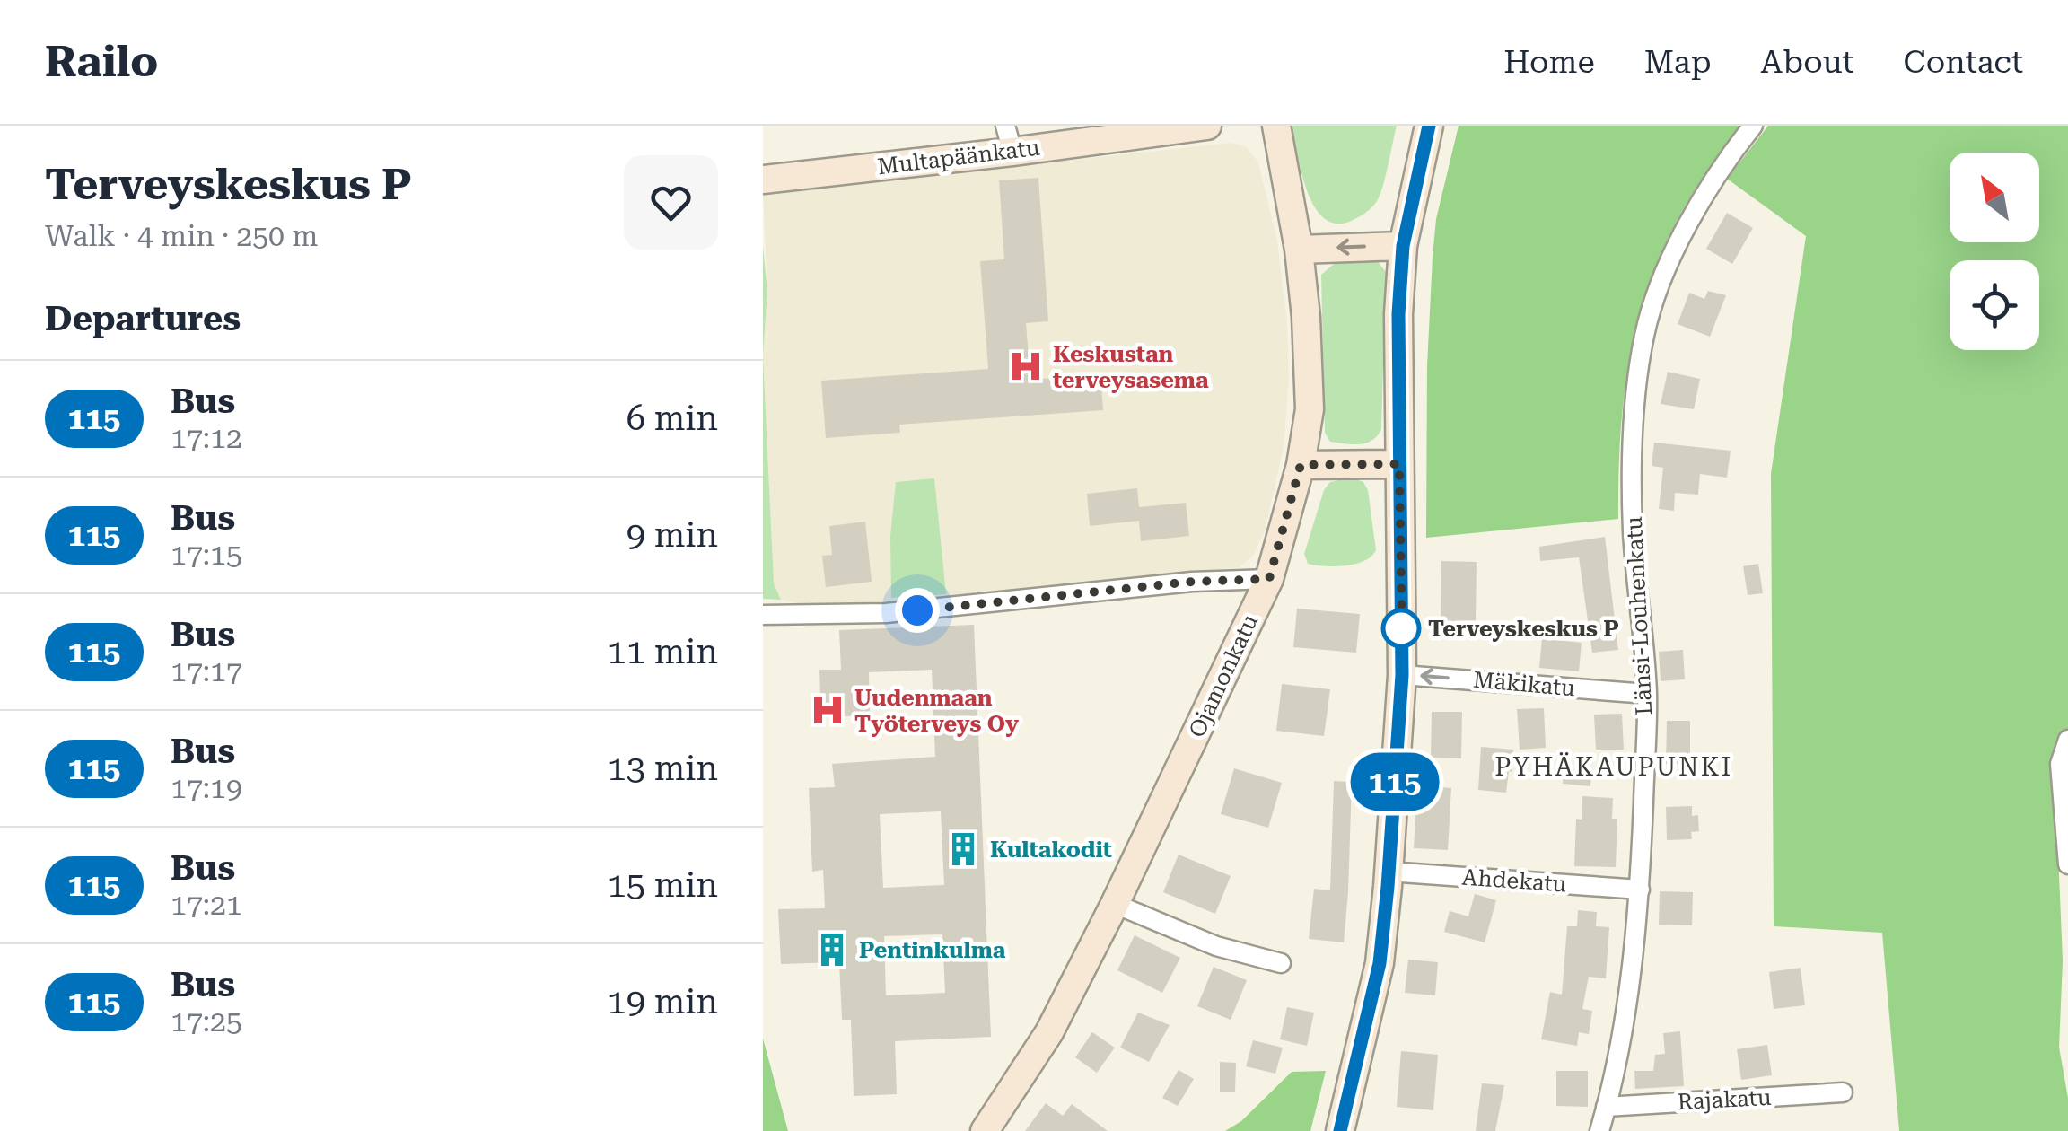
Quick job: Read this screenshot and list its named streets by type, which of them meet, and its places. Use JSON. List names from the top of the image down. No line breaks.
{"streets":{"street":["Multapäänkatu","Länsi-Louhenkatu","Ojamonkatu","Mäkikatu","Ahdekatu","Rajakatu"]},"crossings":[["Länsi-Louhenkatu","Mäkikatu"],["Länsi-Louhenkatu","Ahdekatu"],["Länsi-Louhenkatu","Rajakatu"]],"one_way":["Mäkikatu"],"districts":["PYHÄKAUPUNKI"],"places":{"hospital":["Keskustan terveysasema","Uudenmaan Työterveys Oy"],"other":["Terveyskeskus P"],"building":["Kultakodit","Pentinkulma"]},"lines":["bus line 115"],"north":"top left","page":{"header":"Railo","nav":["Home","Map","About","Contact"],"heading":[["Terveyskeskus P","Walk · 4 min · 250 m"],"Departures"],"on_map":"115","list":[{"mark":"115","name":"Bus","note":"17:12","value":"6 min"},{"mark":"115","name":"Bus","note":"17:15","value":"9 min"},{"mark":"115","name":"Bus","note":"17:17","value":"11 min"},{"mark":"115","name":"Bus","note":"17:19","value":"13 min"},{"mark":"115","name":"Bus","note":"17:21","value":"15 min"},{"mark":"115","name":"Bus","note":"17:25","value":"19 min"}]}}
